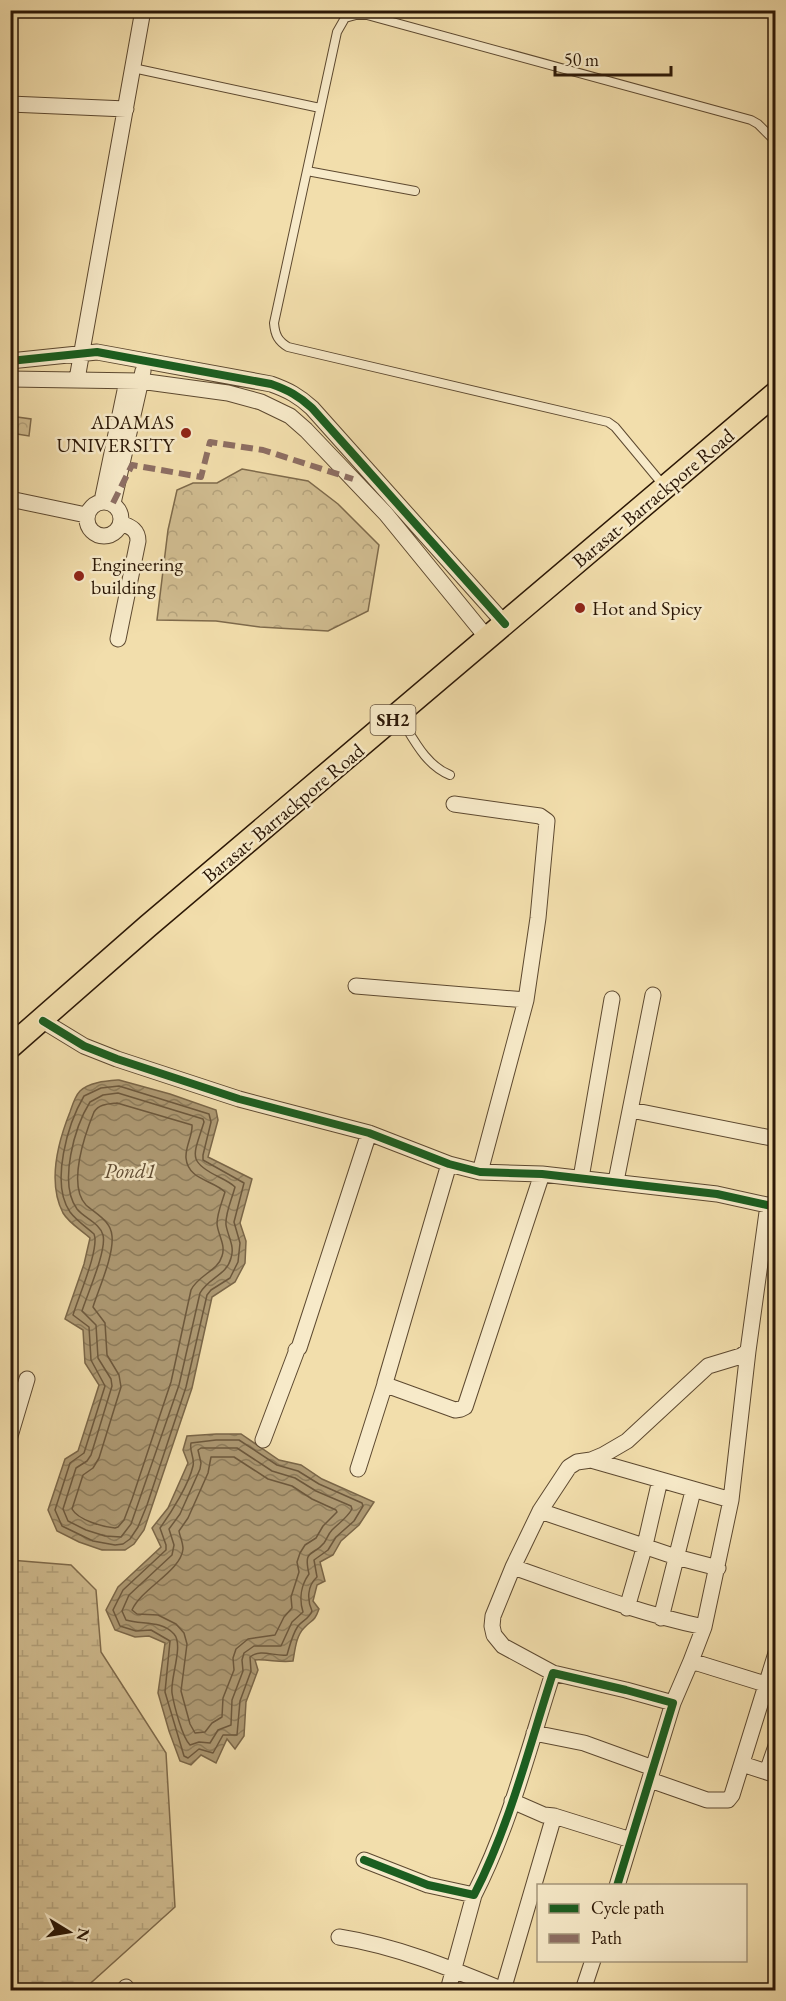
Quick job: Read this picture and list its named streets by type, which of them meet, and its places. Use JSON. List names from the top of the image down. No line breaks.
{"streets":{"main road":["Barasat- Barrackpore Road","SH2"]},"water":["Pond1"],"places":["ADAMAS UNIVERSITY","Engineering building","Hot and Spicy"],"legend":["Cycle path","Path"],"scale_bar":"50 m","north":"right"}
